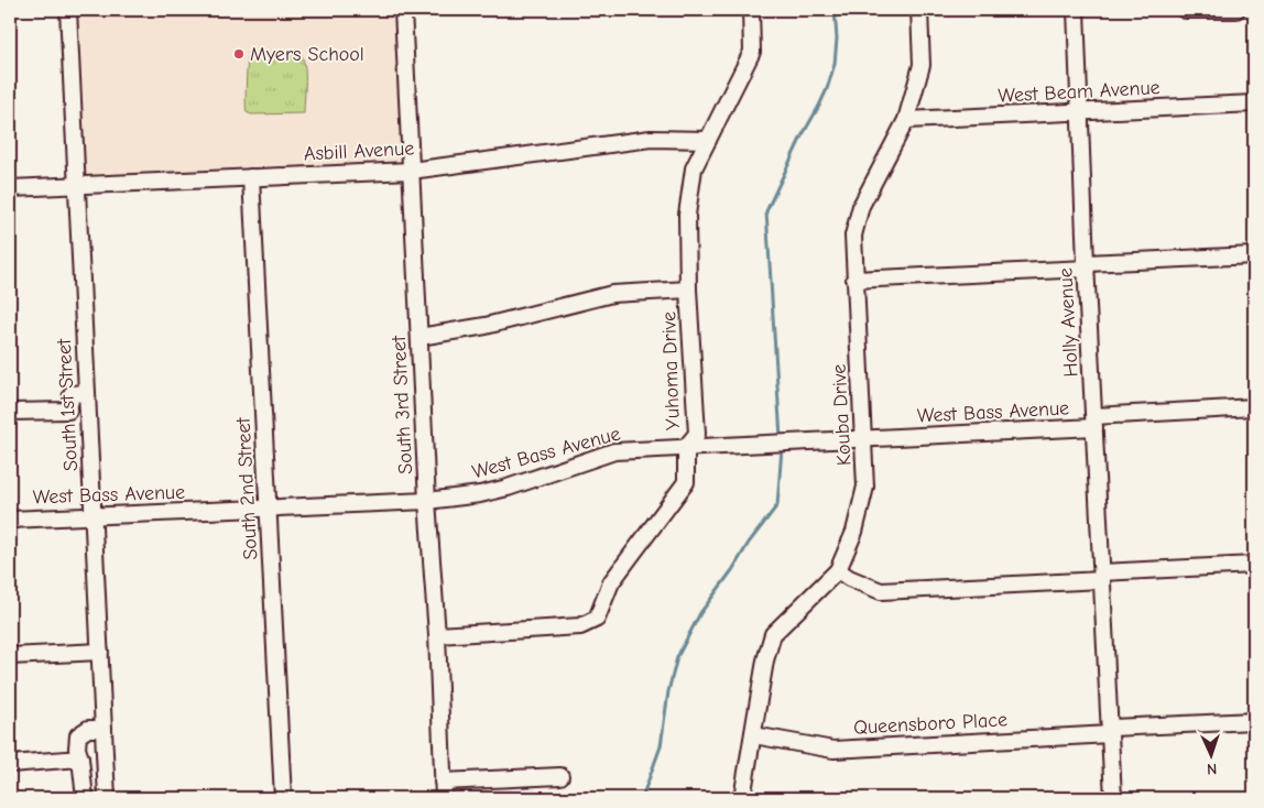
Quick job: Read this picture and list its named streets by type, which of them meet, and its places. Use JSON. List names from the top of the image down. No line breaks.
{"streets":{"street":["West Beam Avenue","Asbill Avenue","Holly Avenue","Yuhoma Drive","South 1st Street","South 3rd Street","West Bass Avenue","Kouba Drive","South 2nd Street","Queensboro Place"]},"crossings":[["West Beam Avenue","Holly Avenue"],["West Beam Avenue","Kouba Drive"],["Asbill Avenue","Yuhoma Drive"],["Asbill Avenue","South 1st Street"],["Asbill Avenue","South 3rd Street"],["Asbill Avenue","South 2nd Street"],["Holly Avenue","West Bass Avenue"],["Holly Avenue","Queensboro Place"],["Yuhoma Drive","South 3rd Street"],["Yuhoma Drive","West Bass Avenue"],["South 1st Street","West Bass Avenue"],["South 3rd Street","West Bass Avenue"],["West Bass Avenue","Kouba Drive"],["West Bass Avenue","South 2nd Street"],["Kouba Drive","Queensboro Place"]],"places":["Myers School"],"north":"bottom"}
